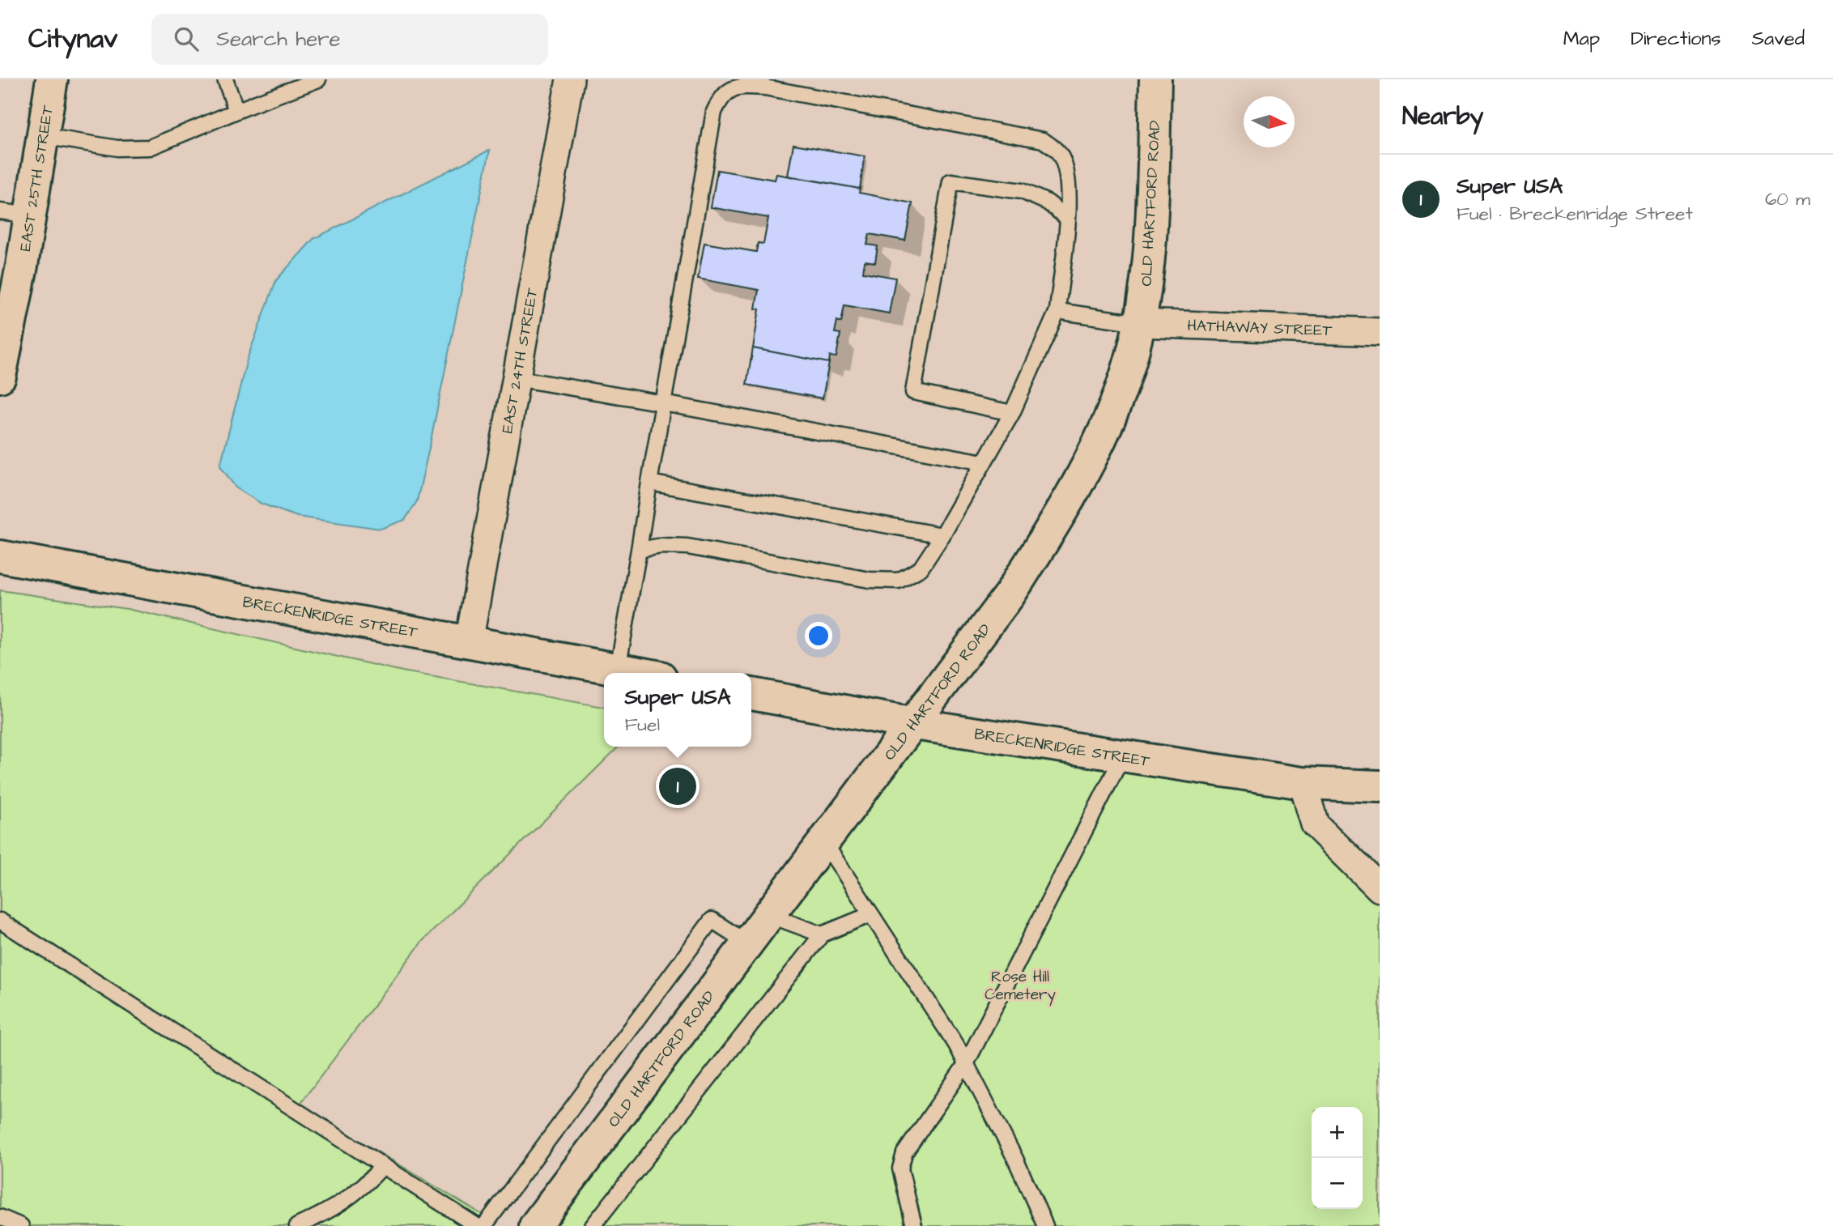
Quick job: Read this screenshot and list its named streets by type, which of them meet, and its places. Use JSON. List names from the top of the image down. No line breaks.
{"streets":{"main road":["EAST 25TH STREET","OLD HARTFORD ROAD","BRECKENRIDGE STREET"],"street":["HATHAWAY STREET","EAST 24TH STREET"]},"crossings":[["OLD HARTFORD ROAD","HATHAWAY STREET"],["OLD HARTFORD ROAD","BRECKENRIDGE STREET"],["EAST 24TH STREET","BRECKENRIDGE STREET"]],"parks":["Rose Hill Cemetery"],"north":"right","page":{"header":"Citynav","search":"Search here","nav":["Map","Directions","Saved"],"heading":"Nearby","list":[{"mark":"1","name":"Super USA","note":"Fuel · Breckenridge Street","value":"60 m"}],"popup":["Super USA","Fuel"],"pins":"1","map_buttons":["+","−"]}}
